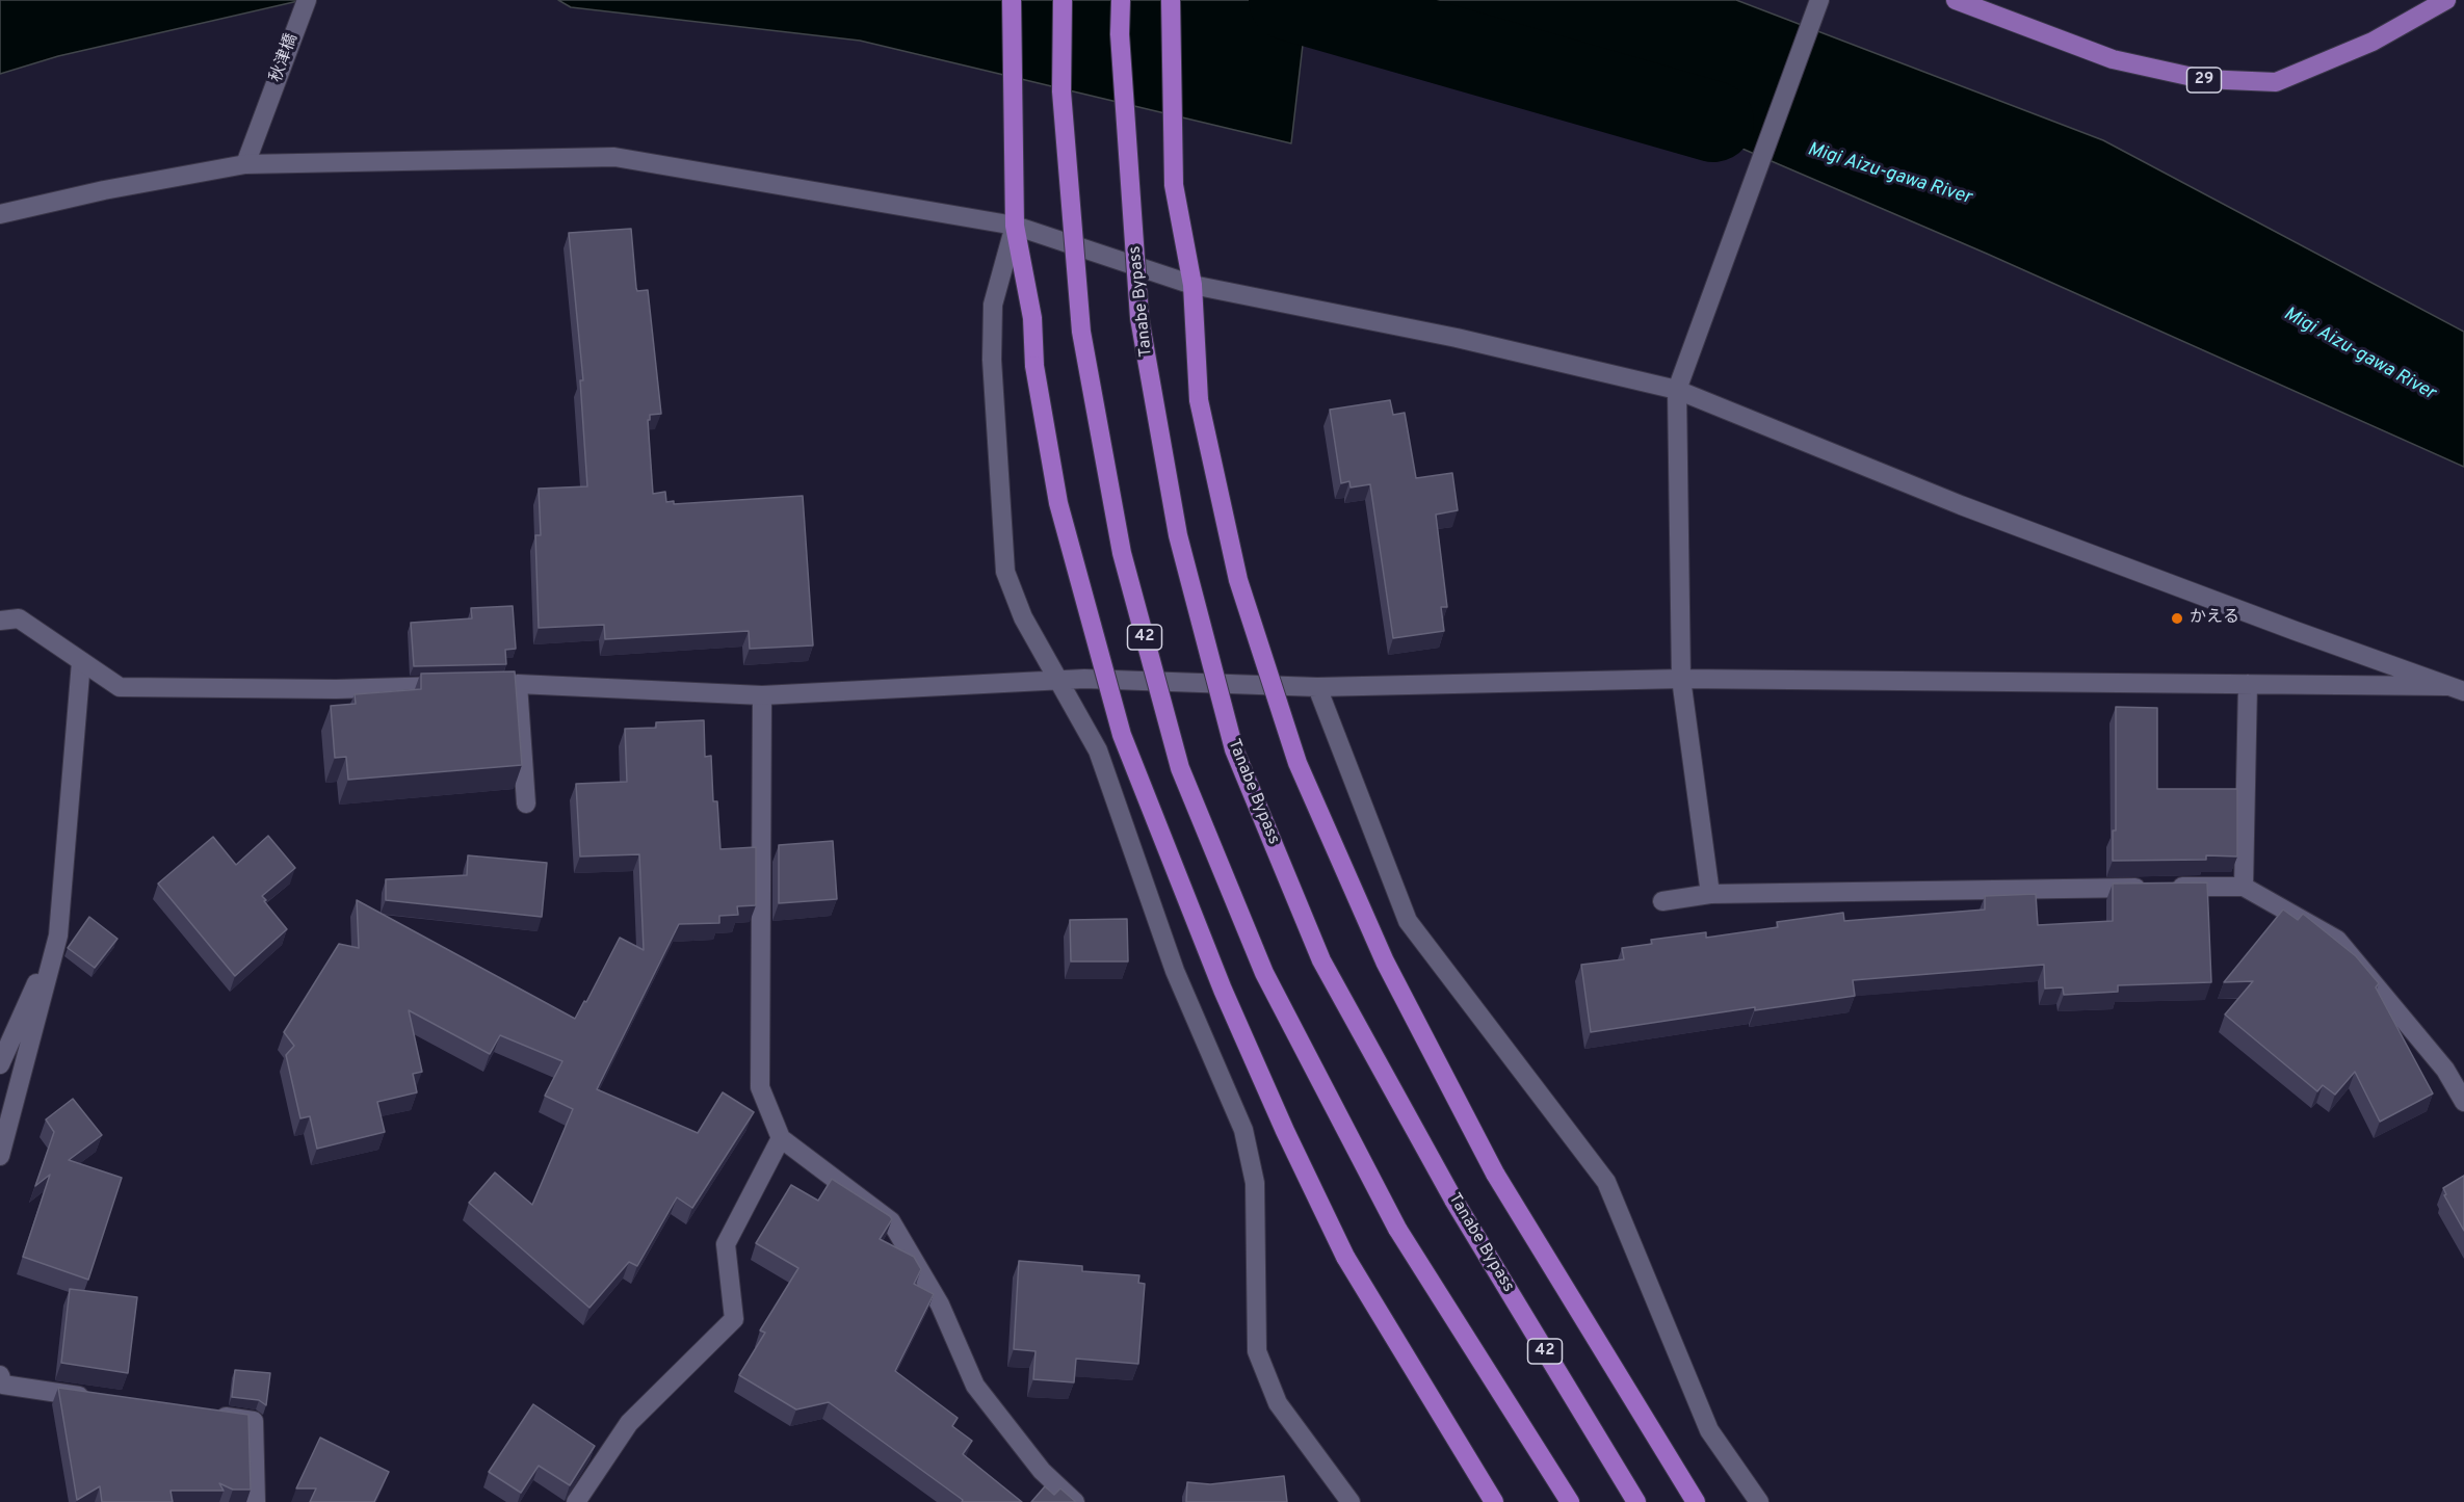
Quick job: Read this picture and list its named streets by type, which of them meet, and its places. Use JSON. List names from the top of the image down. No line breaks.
{"streets":{"highway":["Tanabe Bypass","42"],"main road":["29"],"street":["秋津橋"]},"water":["Migi Aizu-gawa River"],"places":["かえる"]}
